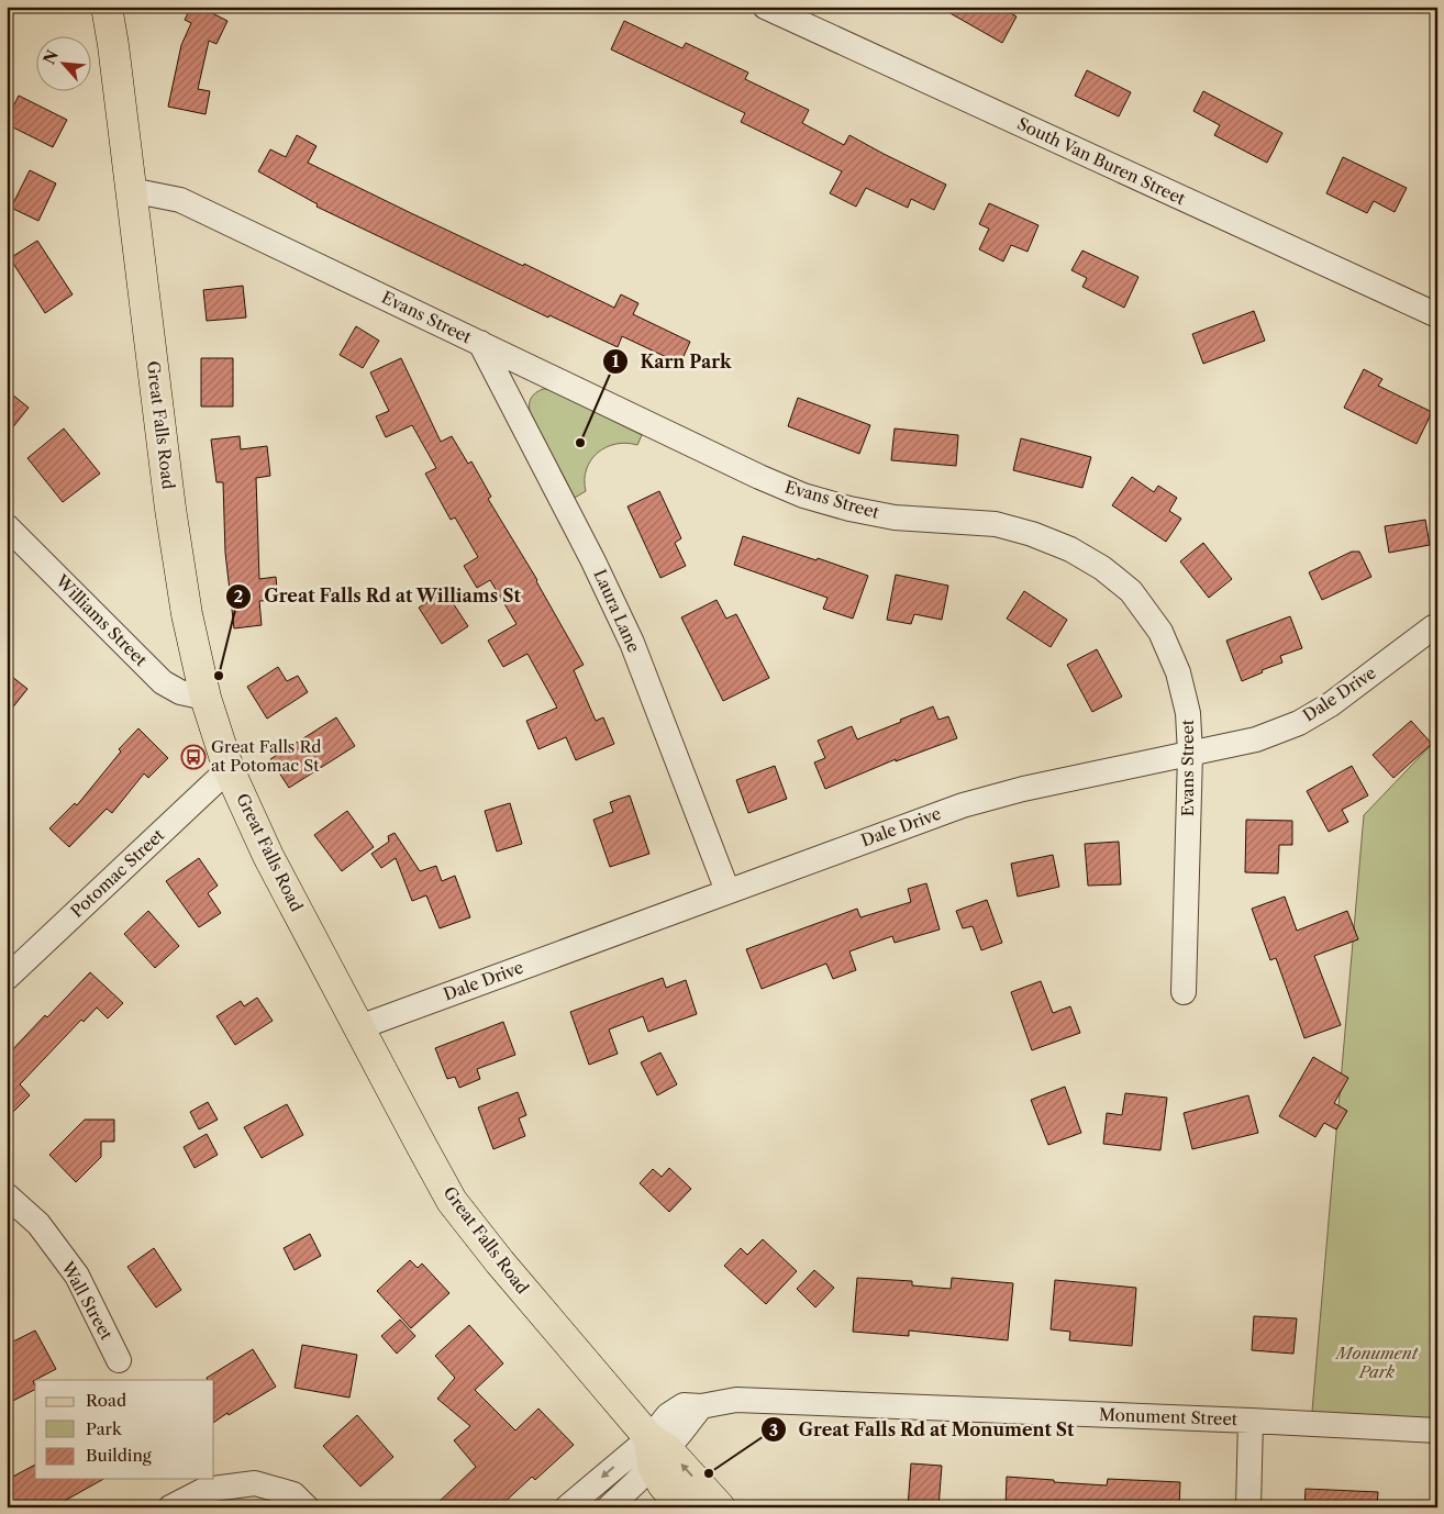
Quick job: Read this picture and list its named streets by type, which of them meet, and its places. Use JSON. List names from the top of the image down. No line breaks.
{"streets":{"main road":["Great Falls Road"],"street":["South Van Buren Street","Evans Street","Laura Lane","Williams Street","Dale Drive","Potomac Street","Wall Street","Monument Street"]},"crossings":[["Evans Street","Great Falls Road"],["Evans Street","Laura Lane"],["Evans Street","Dale Drive"],["Great Falls Road","Williams Street"],["Great Falls Road","Dale Drive"],["Great Falls Road","Potomac Street"],["Great Falls Road","Monument Street"],["Laura Lane","Dale Drive"]],"parks":["Monument Park"],"places":{"other":["Karn Park","Great Falls Rd at Williams St","Great Falls Rd at Monument St"],"bus stop":["Great Falls Rd at Potomac St"]},"legend":["Road","Park","Building"],"north":"top left"}
